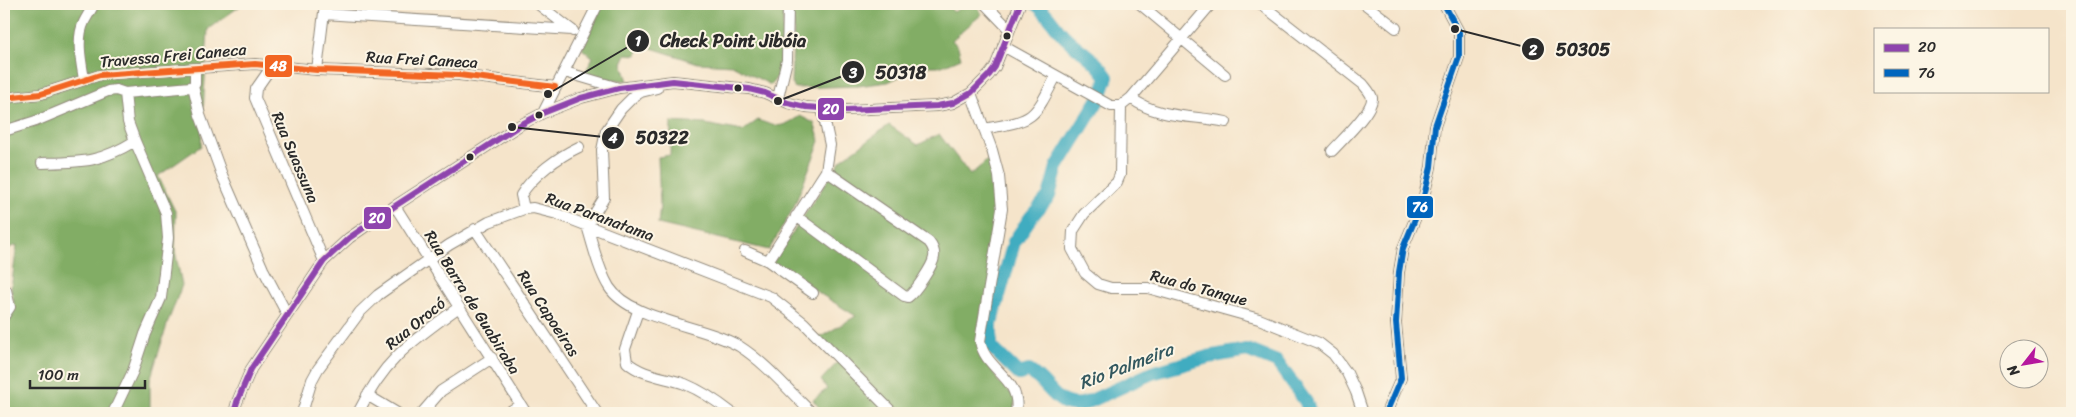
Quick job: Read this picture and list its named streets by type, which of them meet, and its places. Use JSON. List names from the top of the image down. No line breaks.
{"streets":{"street":["Travessa Frei Caneca","Rua Frei Caneca","Rua Suassuna","Rua Paranatama","Rua do Tanque","Rua Barra de Guabiraba","Rua Capoeiras","Rua Orocó"]},"crossings":[["Travessa Frei Caneca","Rua Frei Caneca"],["Travessa Frei Caneca","Rua Suassuna"],["Rua Paranatama","Rua Barra de Guabiraba"],["Rua Paranatama","Rua Capoeiras"],["Rua Barra de Guabiraba","Rua Orocó"]],"water":["Rio Palmeira"],"places":["50305","Check Point Jibóia","50318","50322"],"lines":["transit line 20","transit line 76","transit line 48"],"legend":["20","76"],"scale_bar":"100 m","north":"bottom left"}
